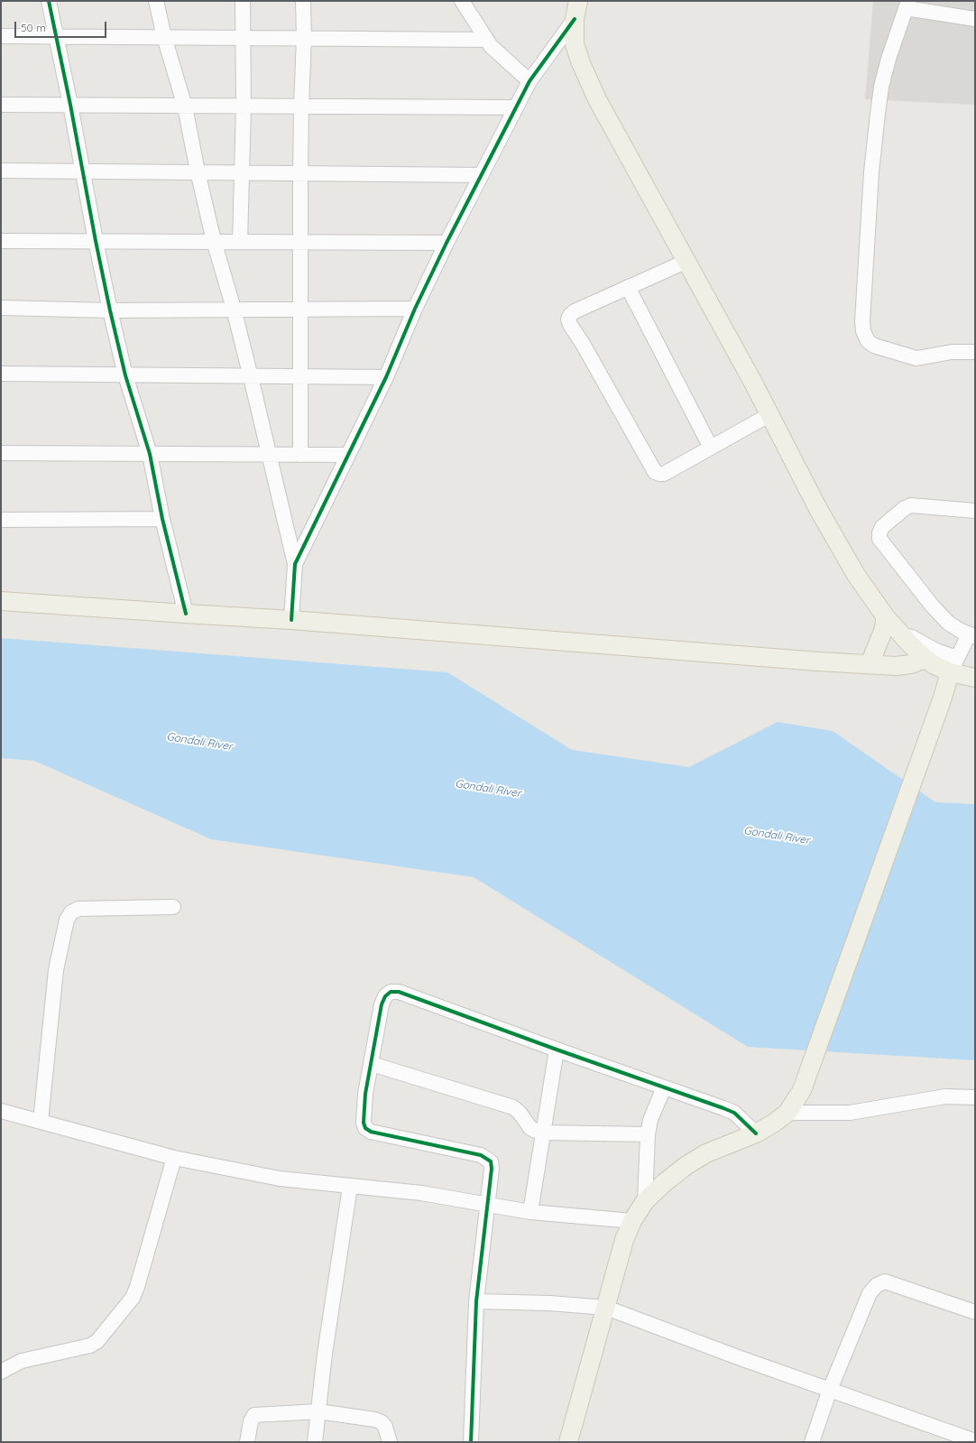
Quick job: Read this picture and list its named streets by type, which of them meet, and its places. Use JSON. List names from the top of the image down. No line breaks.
{"water":["Gondali River"],"scale_bar":"50 m"}
